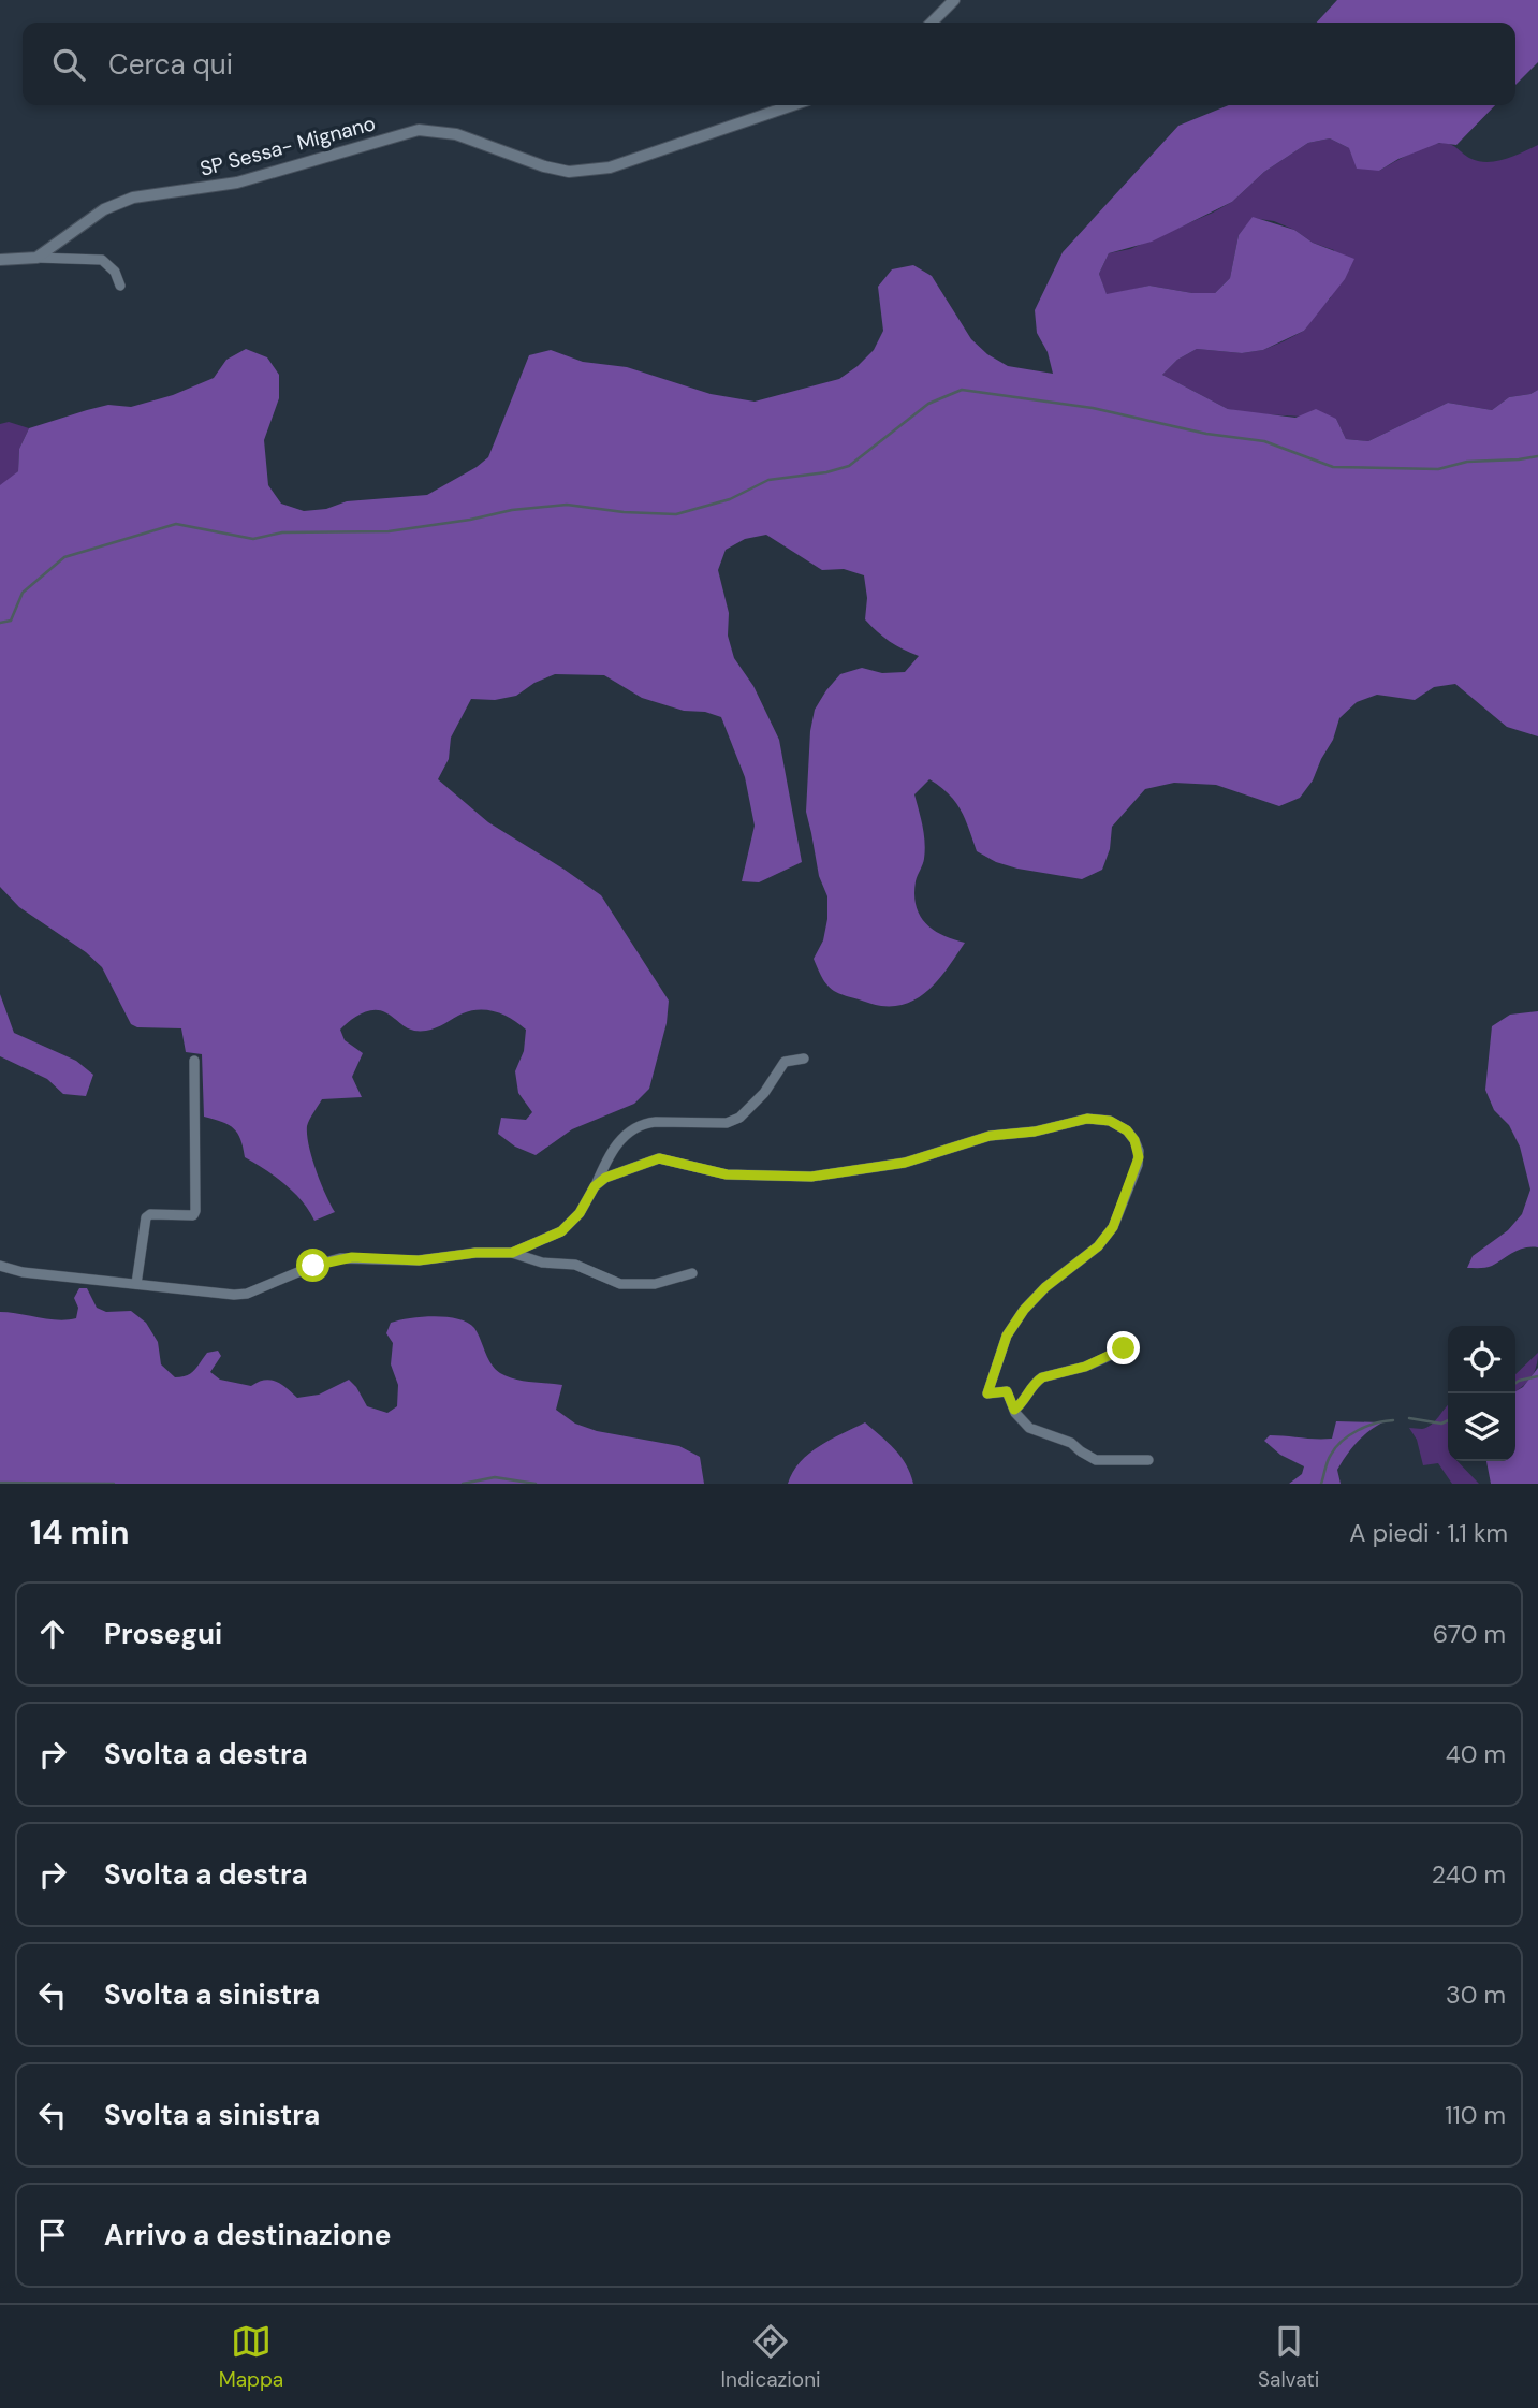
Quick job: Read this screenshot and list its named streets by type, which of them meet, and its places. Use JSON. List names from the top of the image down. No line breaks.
{"streets":{"street":["SP Sessa- Mignano"]},"page":{"search":"Cerca qui","heading":["14 min","A piedi · 1.1 km"],"list":[["Prosegui","670 m"],["Svolta a destra","40 m"],["Svolta a destra","240 m"],["Svolta a sinistra","30 m"],["Svolta a sinistra","110 m"],"Arrivo a destinazione"],"nav":["Mappa","Indicazioni","Salvati"]}}
